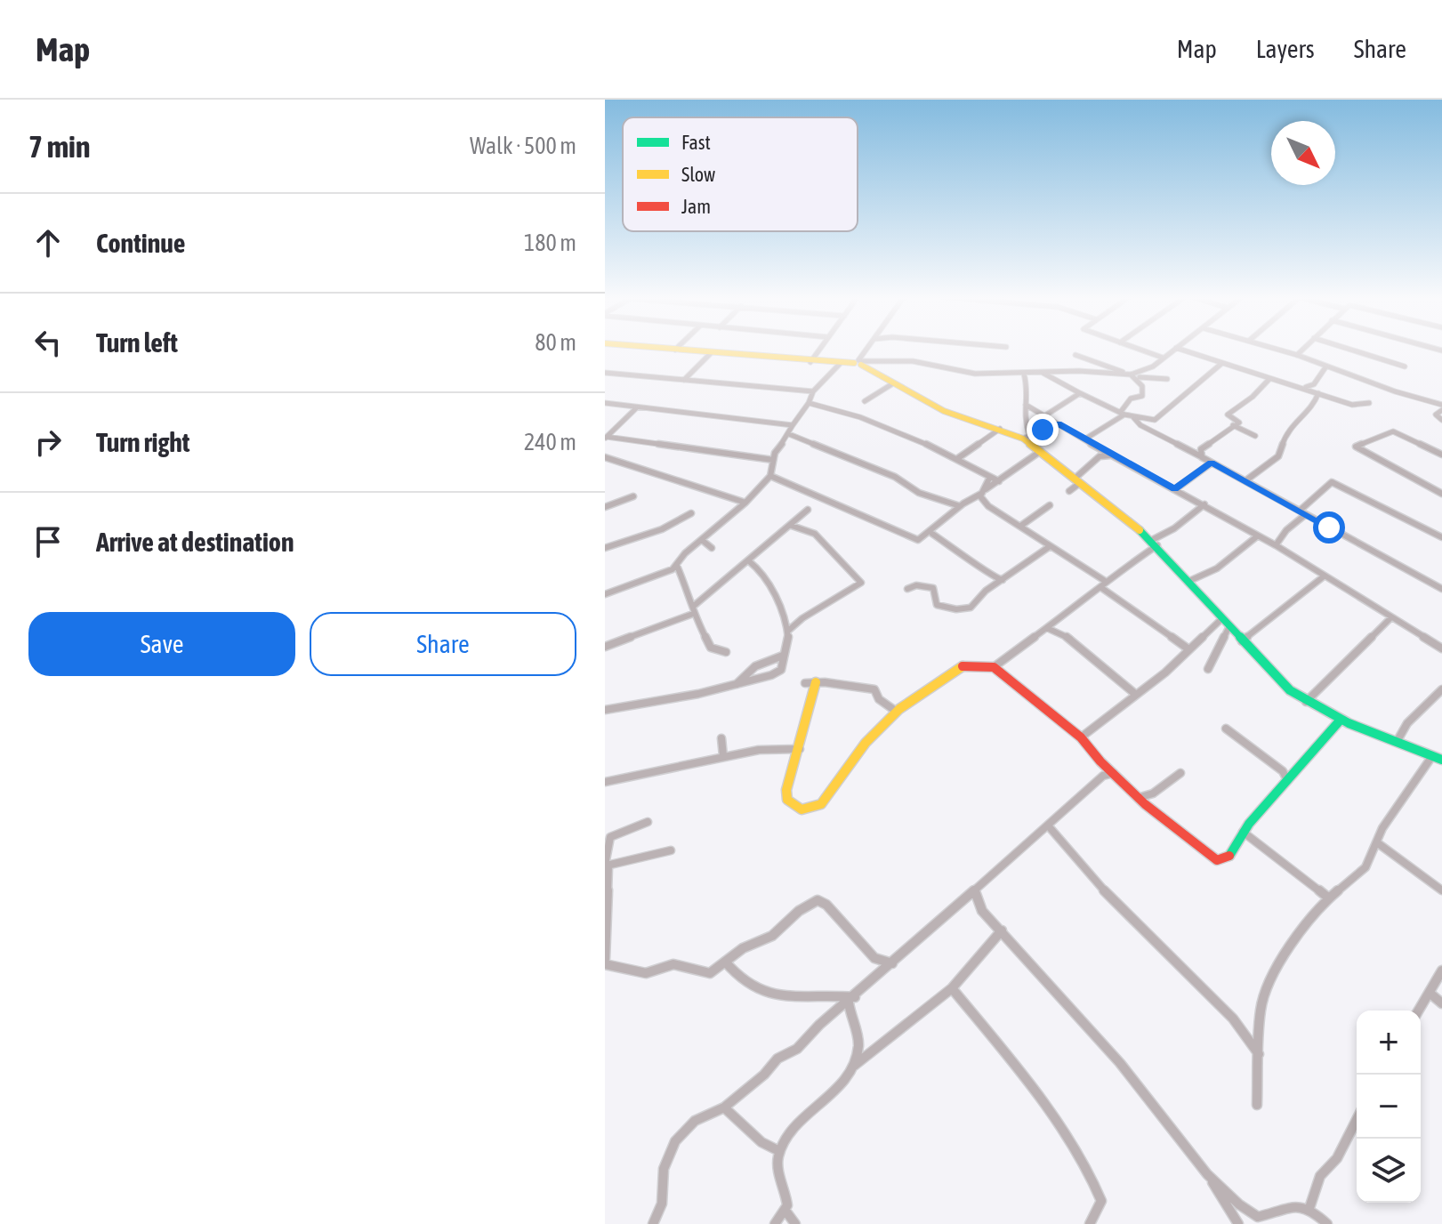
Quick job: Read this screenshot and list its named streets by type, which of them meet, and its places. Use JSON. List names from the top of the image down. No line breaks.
{"legend":["Fast","Slow","Jam"],"north":"bottom right","page":{"header":"Map","nav":["Map","Layers","Share"],"heading":["7 min","Walk · 500 m"],"list":[["Continue","180 m"],["Turn left","80 m"],["Turn right","240 m"],"Arrive at destination"],"buttons":["Save","Share"],"map_buttons":["+","−"]}}
